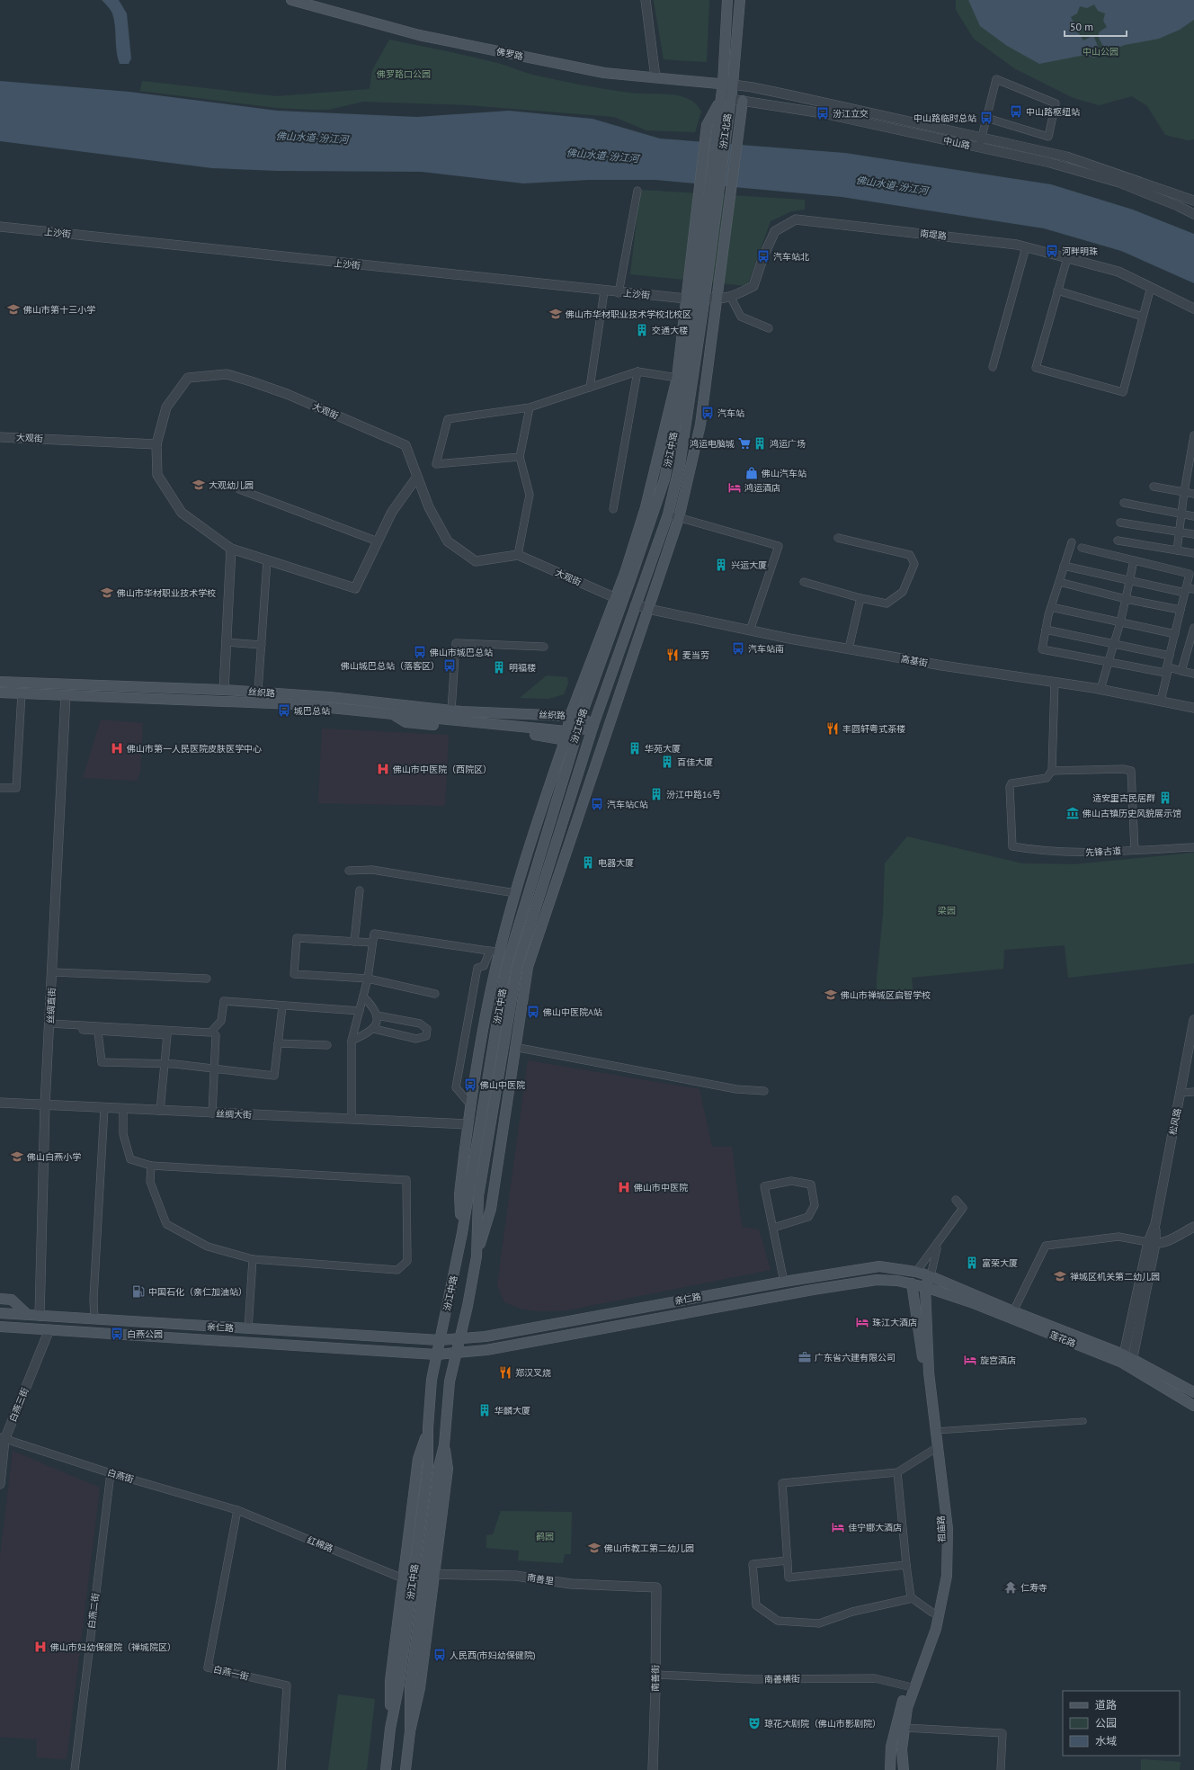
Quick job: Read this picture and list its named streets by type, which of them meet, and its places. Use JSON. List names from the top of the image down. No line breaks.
{"streets":{"main road":["佛罗路","汾江北路","汾江中路","丝织路","亲仁路","莲花路","祖庙路"],"street":["中山路","上沙街","南堤路","大观街","高基街","先锋古道","丝绸直街","丝绸大街","松风路","白燕三街","白燕街","红棉路","南善里","白燕二街","白燕一街","南善街","南善横街"]},"crossings":[["佛罗路","汾江北路"],["佛罗路","中山路"],["汾江北路","中山路"],["汾江北路","汾江中路"],["上沙街","汾江中路"],["南堤路","汾江中路"],["汾江中路","高基街"],["汾江中路","丝织路"],["汾江中路","亲仁路"],["丝织路","丝绸直街"],["丝绸直街","丝绸大街"],["丝绸直街","亲仁路"],["亲仁路","莲花路"],["亲仁路","白燕三街"],["亲仁路","祖庙路"],["莲花路","祖庙路"],["白燕三街","白燕街"],["白燕街","红棉路"],["白燕街","白燕二街"],["白燕街","白燕一街"],["祖庙路","南善横街"],["红棉路","白燕一街"],["南善里","南善街"],["南善街","南善横街"]],"water":["佛山水道-汾江河"],"parks":["中山公园","佛罗路口公园","梁园","鹤园"],"places":{"bus stop":["中山路枢纽站","汾江立交","中山路临时总站","河畔明珠","汽车站北","汽车站","汽车站南","佛山市城巴总站","佛山城巴总站（落客区）","城巴总站","汽车站C站","佛山中医院A站","佛山中医院","白燕公园","人民西(市妇幼保健院)"],"school or university":["佛山市第十三小学","佛山市华材职业技术学校北校区","大观幼儿园","佛山市华材职业技术学校","佛山市禅城区启智学校","佛山白燕小学","禅城区机关第二幼儿园","佛山市教工第二幼儿园"],"building":["交通大楼","鸿运广场","兴运大厦","明福楼","华苑大厦","百佳大厦","汾江中路16号","适安里古民居群","电器大厦","富荣大厦","华麟大厦"],"supermarket":["鸿运电脑城"],"shop":["佛山汽车站"],"hotel":["鸿运酒店","珠江大酒店","旋宫酒店","佳宁娜大酒店"],"restaurant":["麦当劳","丰圆轩粤式茶楼","郑汉叉烧"],"hospital":["佛山市第一人民医院皮肤医学中心","佛山市中医院（西院区）","佛山市中医院","佛山市妇幼保健院（禅城院区）"],"museum":["佛山古镇历史风貌展示馆"],"fuel station":["中国石化（亲仁加油站）"],"office":["广东省六建有限公司"],"temple":["仁寿寺"],"theatre":["琼花大剧院（佛山市影剧院）"]},"legend":["道路","公园","水域"],"scale_bar":"50 m"}
